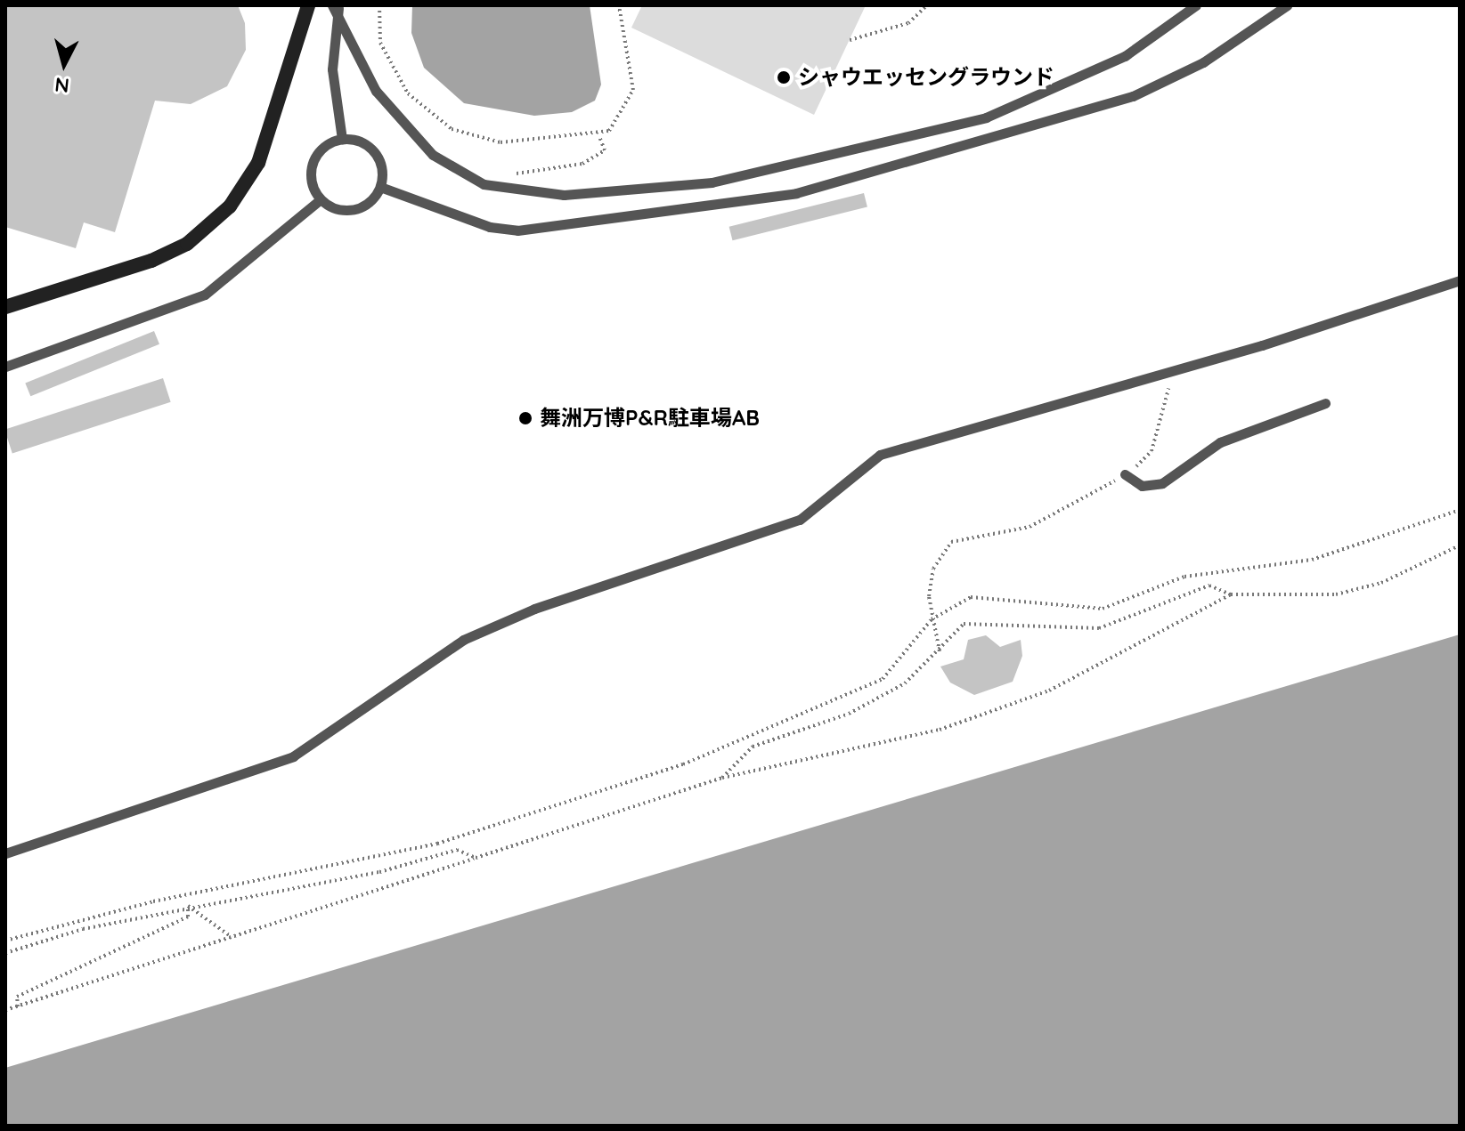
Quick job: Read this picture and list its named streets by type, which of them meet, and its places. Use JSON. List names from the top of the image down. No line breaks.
{"places":["シャウエッセングラウンド","舞洲万博P&R駐車場AB"],"north":"bottom"}
